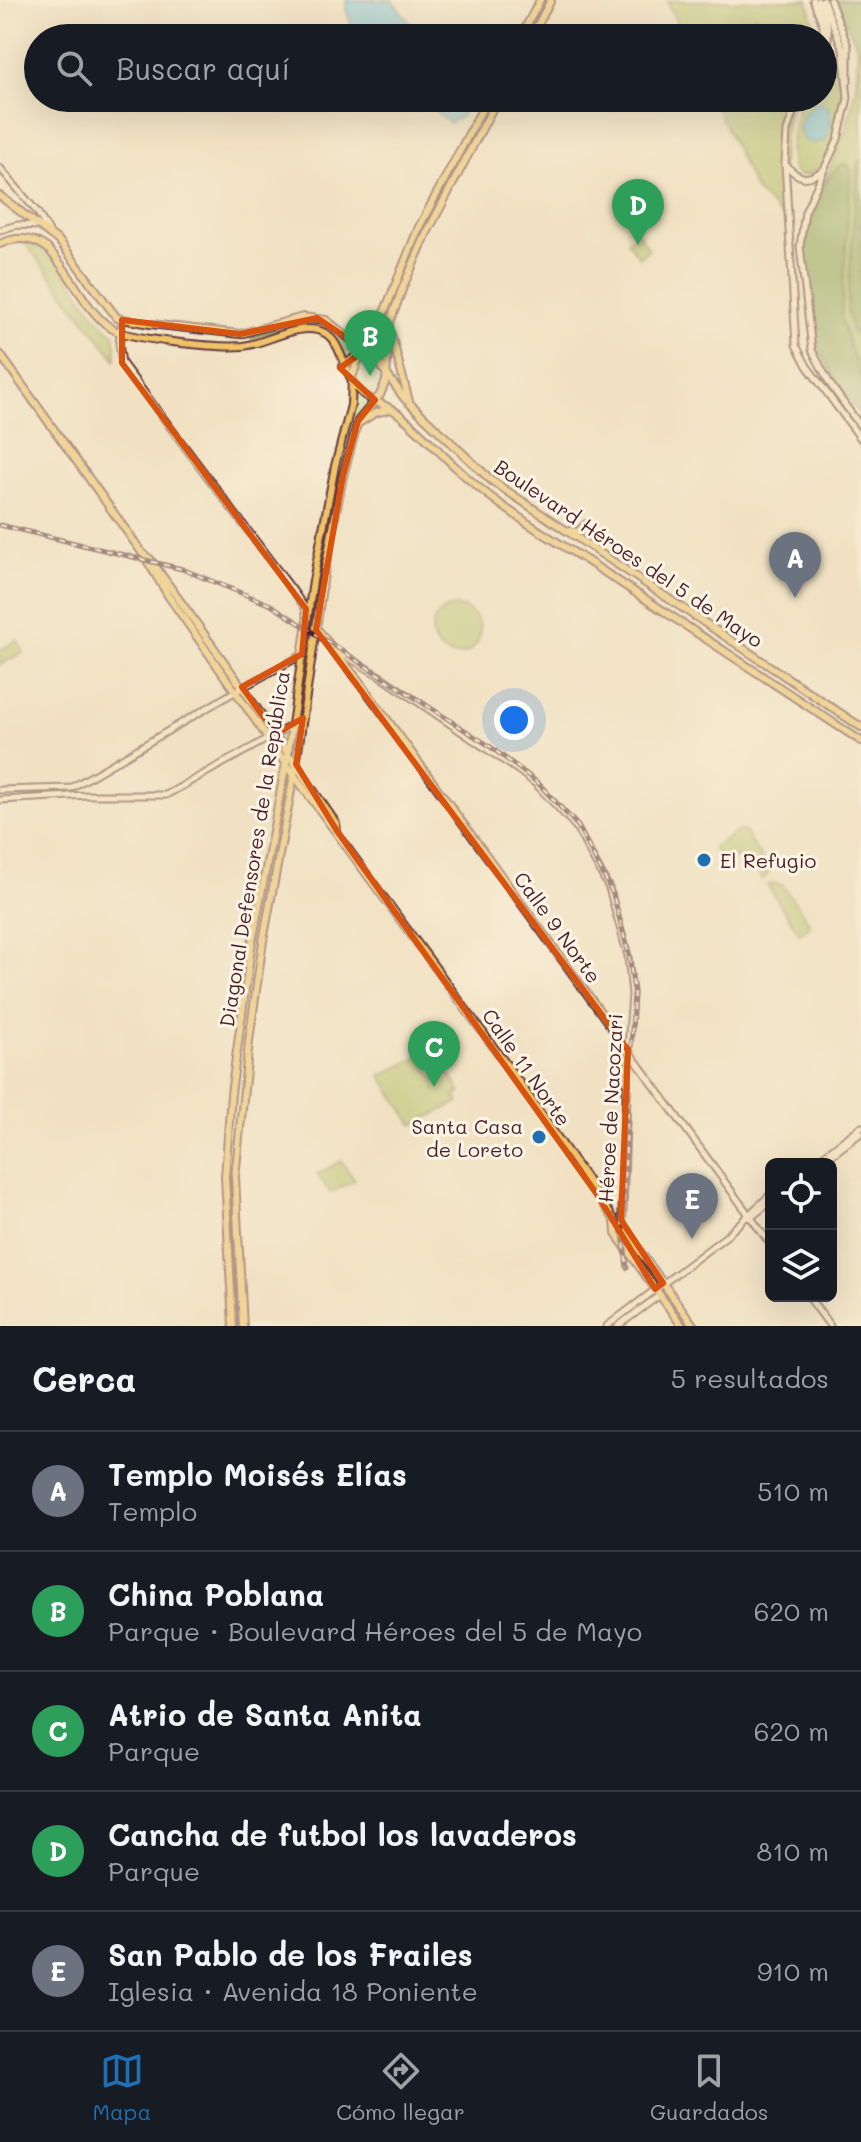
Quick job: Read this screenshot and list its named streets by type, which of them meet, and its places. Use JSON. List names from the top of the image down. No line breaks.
{"streets":{"main road":["Boulevard Héroes del 5 de Mayo","Diagonal Defensores de la República","Calle 9 Norte","Calle 11 Norte","Héroe de Nacozari"]},"crossings":[["Boulevard Héroes del 5 de Mayo","Diagonal Defensores de la República"],["Diagonal Defensores de la República","Calle 9 Norte"],["Diagonal Defensores de la República","Calle 11 Norte"],["Calle 9 Norte","Héroe de Nacozari"]],"places":["El Refugio","Santa Casa de Loreto"],"page":{"search":"Buscar aquí","pins":["D","B","A","C","E"],"heading":["Cerca","5 resultados"],"list":[{"mark":"A","name":"Templo Moisés Elías","note":"Templo","value":"510 m"},{"mark":"B","name":"China Poblana","note":"Parque · Boulevard Héroes del 5 de Mayo","value":"620 m"},{"mark":"C","name":"Atrio de Santa Anita","note":"Parque","value":"620 m"},{"mark":"D","name":"Cancha de futbol los lavaderos","note":"Parque","value":"810 m"},{"mark":"E","name":"San Pablo de los Frailes","note":"Iglesia · Avenida 18 Poniente","value":"910 m"}],"nav":["Mapa","Cómo llegar","Guardados"]}}
